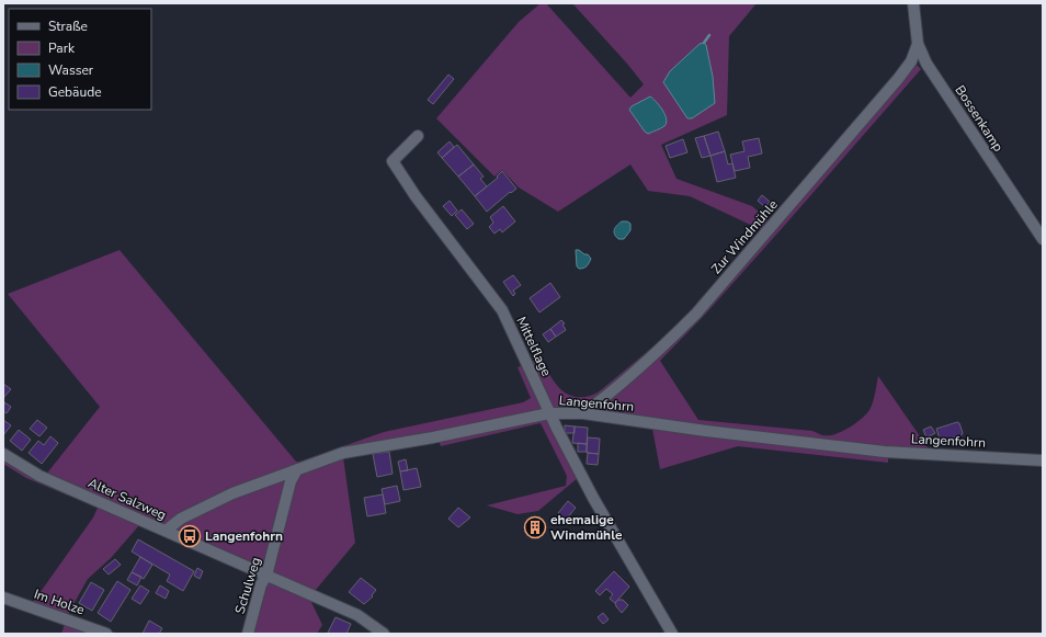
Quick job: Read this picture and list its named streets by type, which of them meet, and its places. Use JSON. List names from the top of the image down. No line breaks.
{"streets":{"street":["Bossenkamp","Zur Windmühle","Mittelflage","Langenfohrn","Alter Salzweg","Schulweg","Im Holze"]},"crossings":[["Bossenkamp","Zur Windmühle"],["Zur Windmühle","Langenfohrn"],["Mittelflage","Langenfohrn"],["Langenfohrn","Alter Salzweg"],["Langenfohrn","Schulweg"],["Alter Salzweg","Schulweg"]],"places":{"building":["ehemalige Windmühle"],"bus stop":["Langenfohrn"]},"legend":["Straße","Park","Wasser","Gebäude"]}
